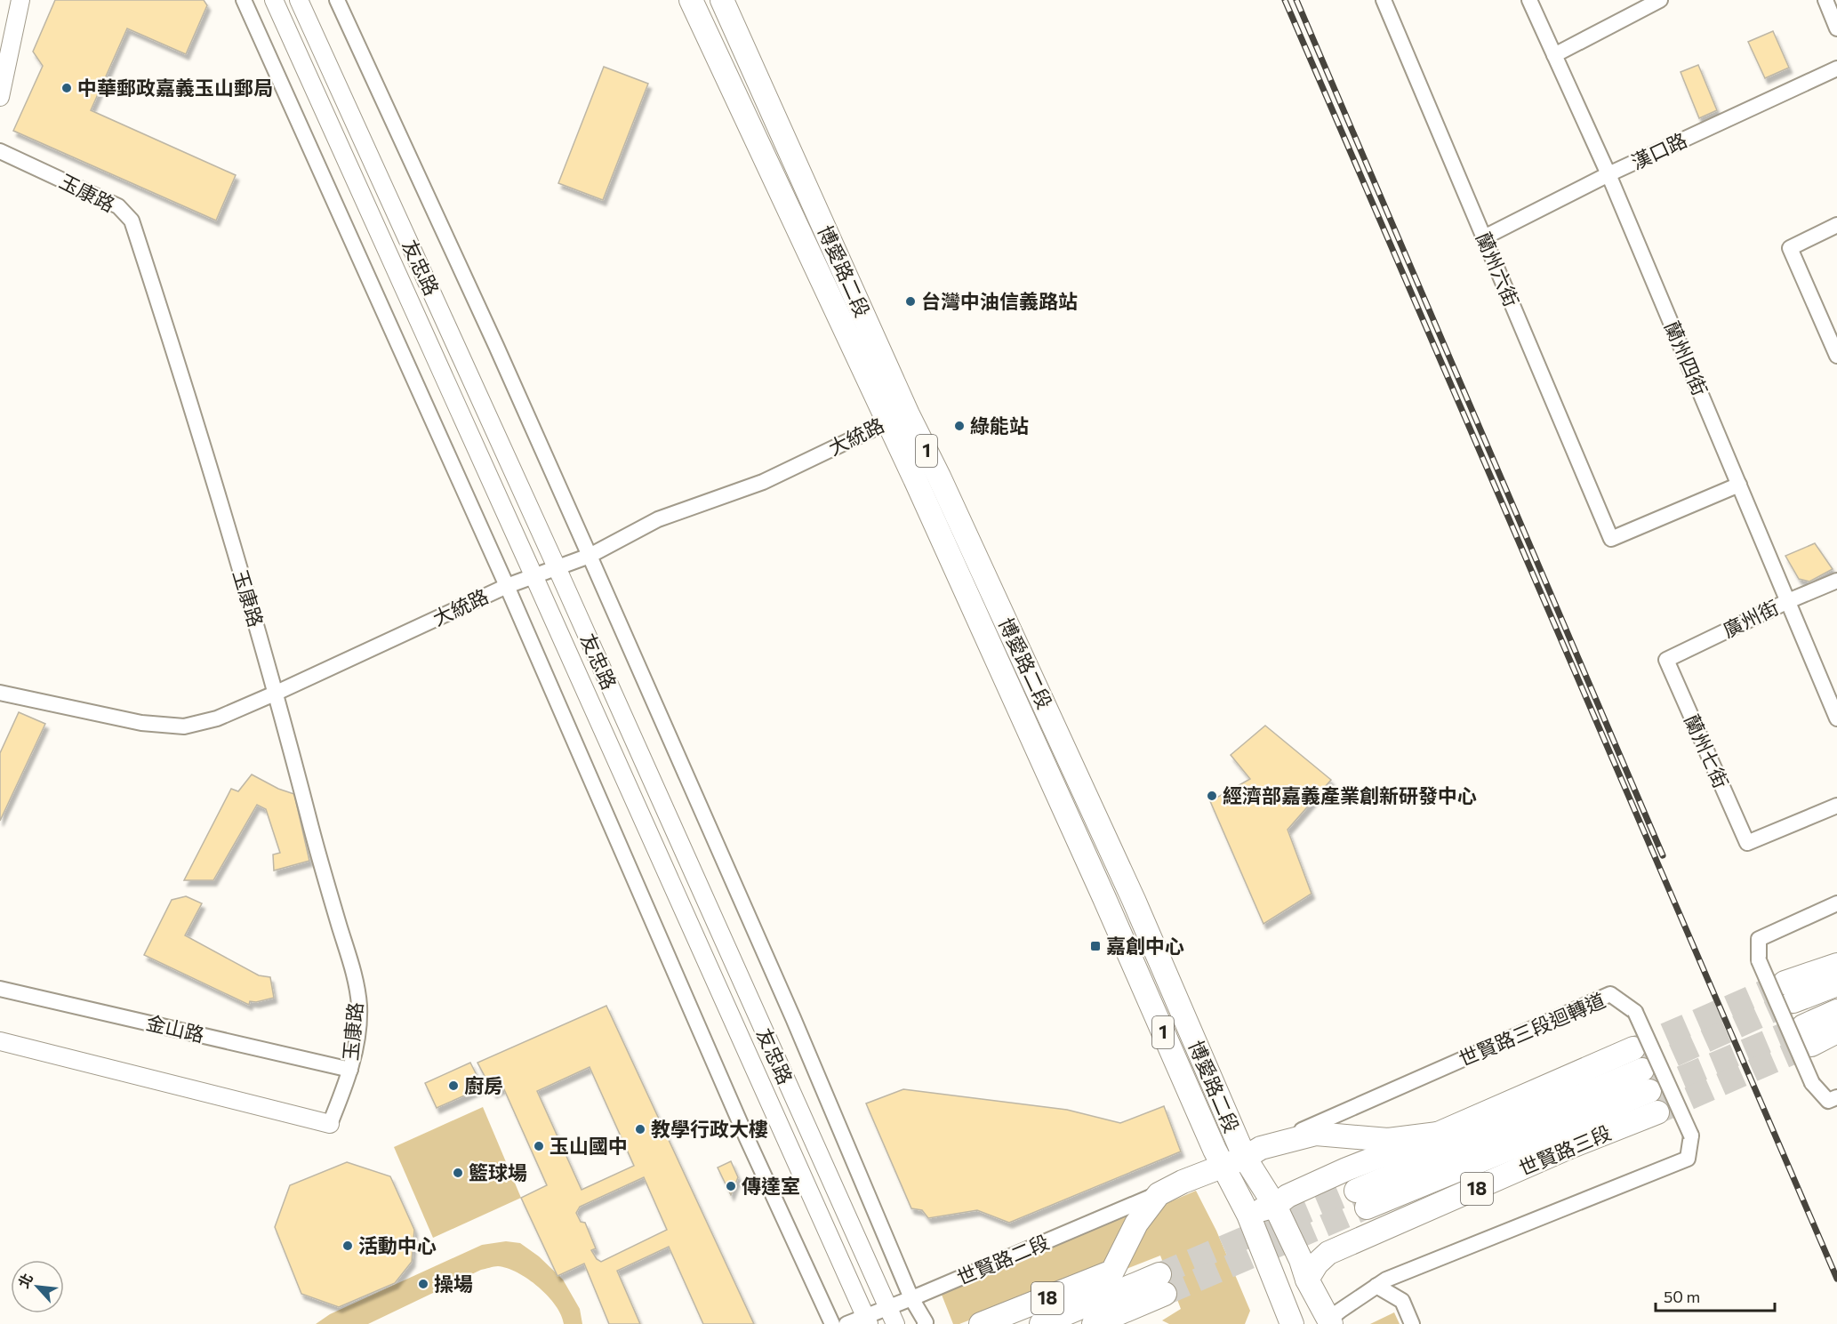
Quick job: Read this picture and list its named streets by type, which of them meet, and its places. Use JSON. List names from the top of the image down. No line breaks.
{"streets":{"main road":["博愛路二段","1","世賢路三段","18"],"street":["漢口路","玉康路","友忠路","蘭州六街","蘭州四街","大統路","廣州街","蘭州七街","金山路","世賢路三段迴轉道","世賢路二段"]},"crossings":[["漢口路","蘭州六街"],["漢口路","蘭州四街"],["玉康路","大統路"],["玉康路","金山路"],["友忠路","大統路"],["友忠路","世賢路二段"],["蘭州六街","蘭州四街"],["博愛路二段","大統路"],["博愛路二段","世賢路三段"],["蘭州四街","廣州街"],["廣州街","蘭州七街"],["18","世賢路二段"]],"places":{"other":["中華郵政嘉義玉山郵局","台灣中油信義路站","綠能站","經濟部嘉義產業創新研發中心","廚房","教學行政大樓","玉山國中","籃球場","傳達室","活動中心","操場"],"transit":["嘉創中心"]},"scale_bar":"50 m","north":"top left"}
